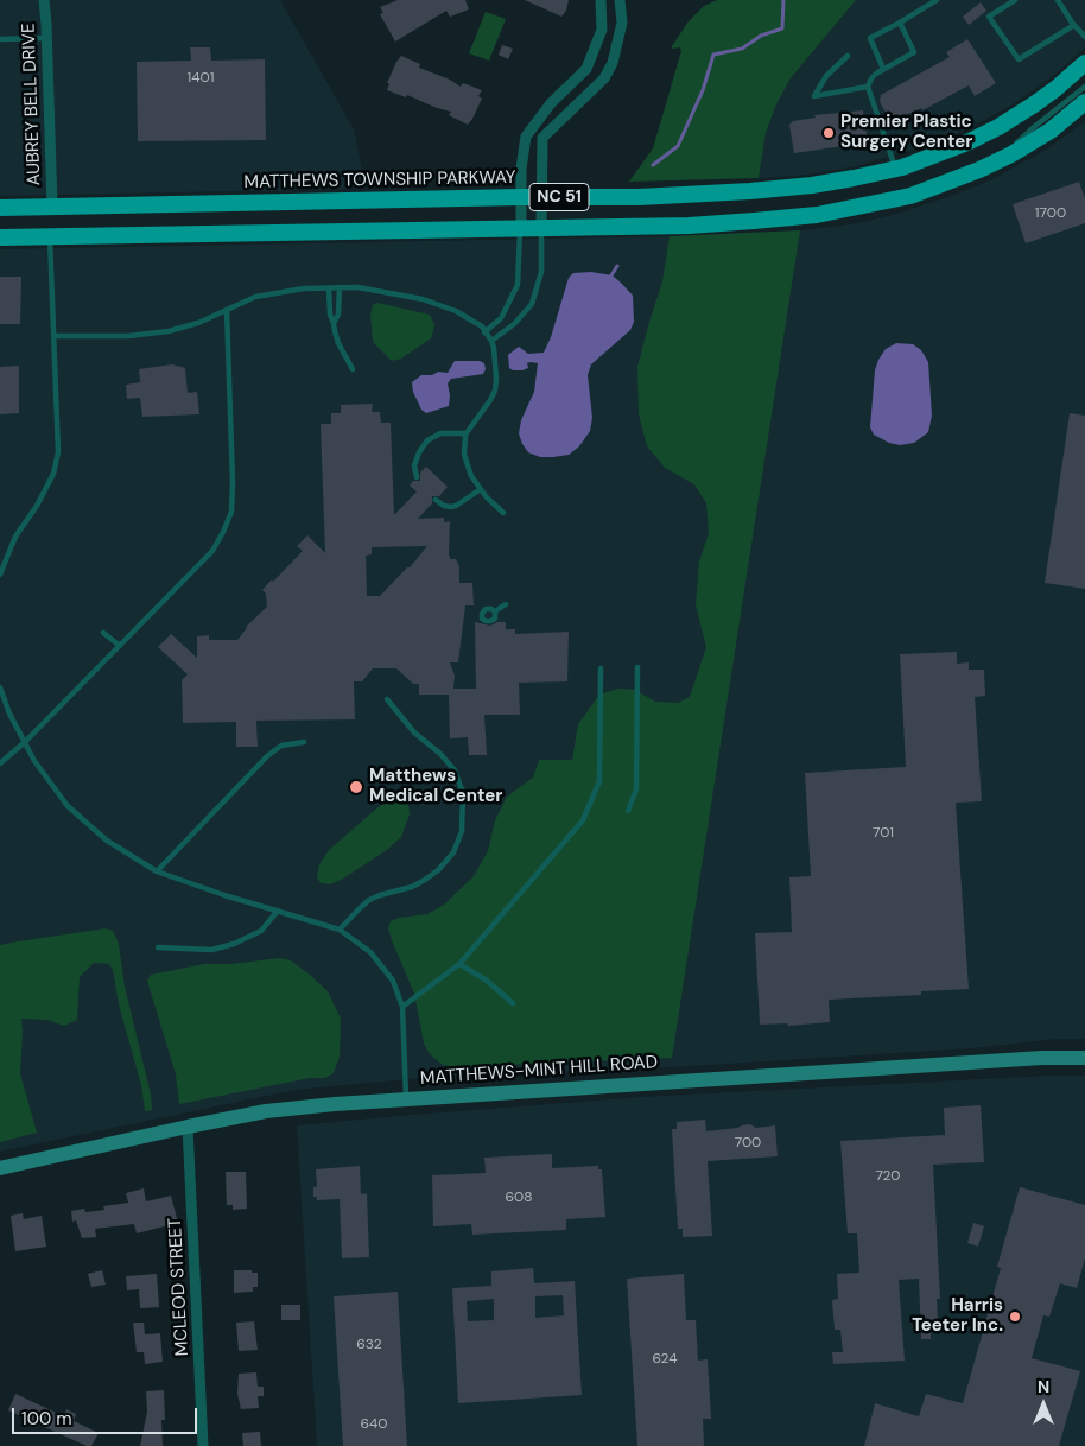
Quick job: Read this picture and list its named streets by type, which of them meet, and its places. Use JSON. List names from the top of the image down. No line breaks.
{"streets":{"main road":["MATTHEWS TOWNSHIP PARKWAY","NC 51","MATTHEWS-MINT HILL ROAD"],"street":["AUBREY BELL DRIVE","MCLEOD STREET"]},"crossings":[["AUBREY BELL DRIVE","MATTHEWS TOWNSHIP PARKWAY"],["MATTHEWS-MINT HILL ROAD","MCLEOD STREET"]],"places":["Premier Plastic Surgery Center","Matthews Medical Center","Harris Teeter Inc."],"house_numbers":["1401","1700","701","700","720","608","632","624","640"],"scale_bar":"100 m","north":"top"}
